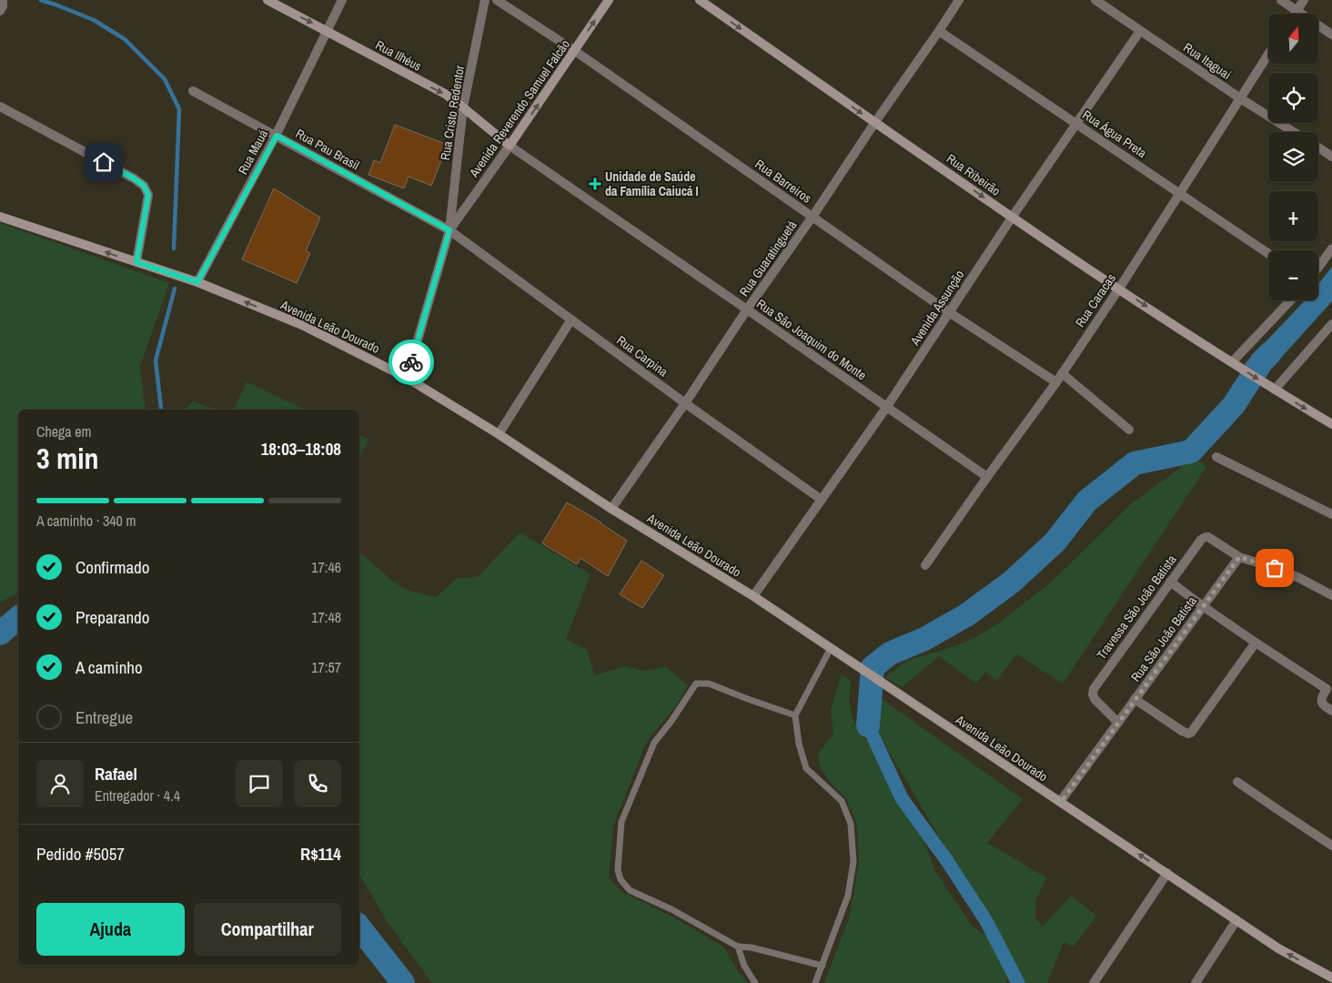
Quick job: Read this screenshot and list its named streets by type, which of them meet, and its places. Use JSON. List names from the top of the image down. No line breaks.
{"streets":{"main road":["Rua Ilhéus","Avenida Reverendo Samuel Falcão","Rua Ribeirão","Avenida Leão Dourado"],"street":["Rua Itaguai","Rua Cristo Redentor","Rua Água Preta","Rua Pau Brasil","Rua Mauá","Rua Barreiros","Rua Guaratinguetá","Rua Caracas","Avenida Assunção","Rua São Joaquim do Monte","Rua Carpina","Travessa São João Batista","Rua São João Batista"]},"crossings":[["Rua Ilhéus","Avenida Reverendo Samuel Falcão"],["Rua Ilhéus","Rua Cristo Redentor"],["Rua Ilhéus","Rua Mauá"],["Rua Ilhéus","Rua São Joaquim do Monte"],["Rua Itaguai","Rua Caracas"],["Rua Itaguai","Avenida Assunção"],["Avenida Reverendo Samuel Falcão","Rua Cristo Redentor"],["Avenida Reverendo Samuel Falcão","Rua Pau Brasil"],["Avenida Reverendo Samuel Falcão","Rua Barreiros"],["Avenida Reverendo Samuel Falcão","Rua São Joaquim do Monte"],["Avenida Reverendo Samuel Falcão","Rua Carpina"],["Rua Cristo Redentor","Rua Pau Brasil"],["Rua Cristo Redentor","Rua Carpina"],["Rua Água Preta","Rua Guaratinguetá"],["Rua Água Preta","Rua Caracas"],["Rua Água Preta","Avenida Assunção"],["Rua Pau Brasil","Rua Mauá"],["Rua Pau Brasil","Rua Carpina"],["Rua Mauá","Avenida Leão Dourado"],["Rua Ribeirão","Rua Guaratinguetá"],["Rua Ribeirão","Rua Caracas"],["Rua Ribeirão","Avenida Assunção"],["Rua Barreiros","Rua Guaratinguetá"],["Rua Barreiros","Rua Caracas"],["Rua Barreiros","Avenida Assunção"],["Rua Guaratinguetá","Avenida Leão Dourado"],["Rua Guaratinguetá","Rua São Joaquim do Monte"],["Rua Guaratinguetá","Rua Carpina"],["Rua Caracas","Rua São Joaquim do Monte"],["Avenida Assunção","Avenida Leão Dourado"],["Avenida Assunção","Rua São Joaquim do Monte"],["Avenida Assunção","Rua Carpina"],["Avenida Leão Dourado","Rua São João Batista"],["Travessa São João Batista","Rua São João Batista"]],"one_way":["Rua Ilhéus","Avenida Reverendo Samuel Falcão","Rua Ribeirão","Avenida Leão Dourado"],"places":{"health":["Unidade de Saúde da Família Caiucá I"]},"north":"top","page":{"map_buttons":["+","−"],"heading":["3 min","Chega em","18:03–18:08"],"panel":["Rafael","Entregador · 4.4","Pedido #5057","R$114"],"bar":"A caminho · 340 m","list":[["Confirmado","17:46"],["Preparando","17:48"],["A caminho","17:57"],"Entregue"],"buttons":["Ajuda","Compartilhar"]}}
